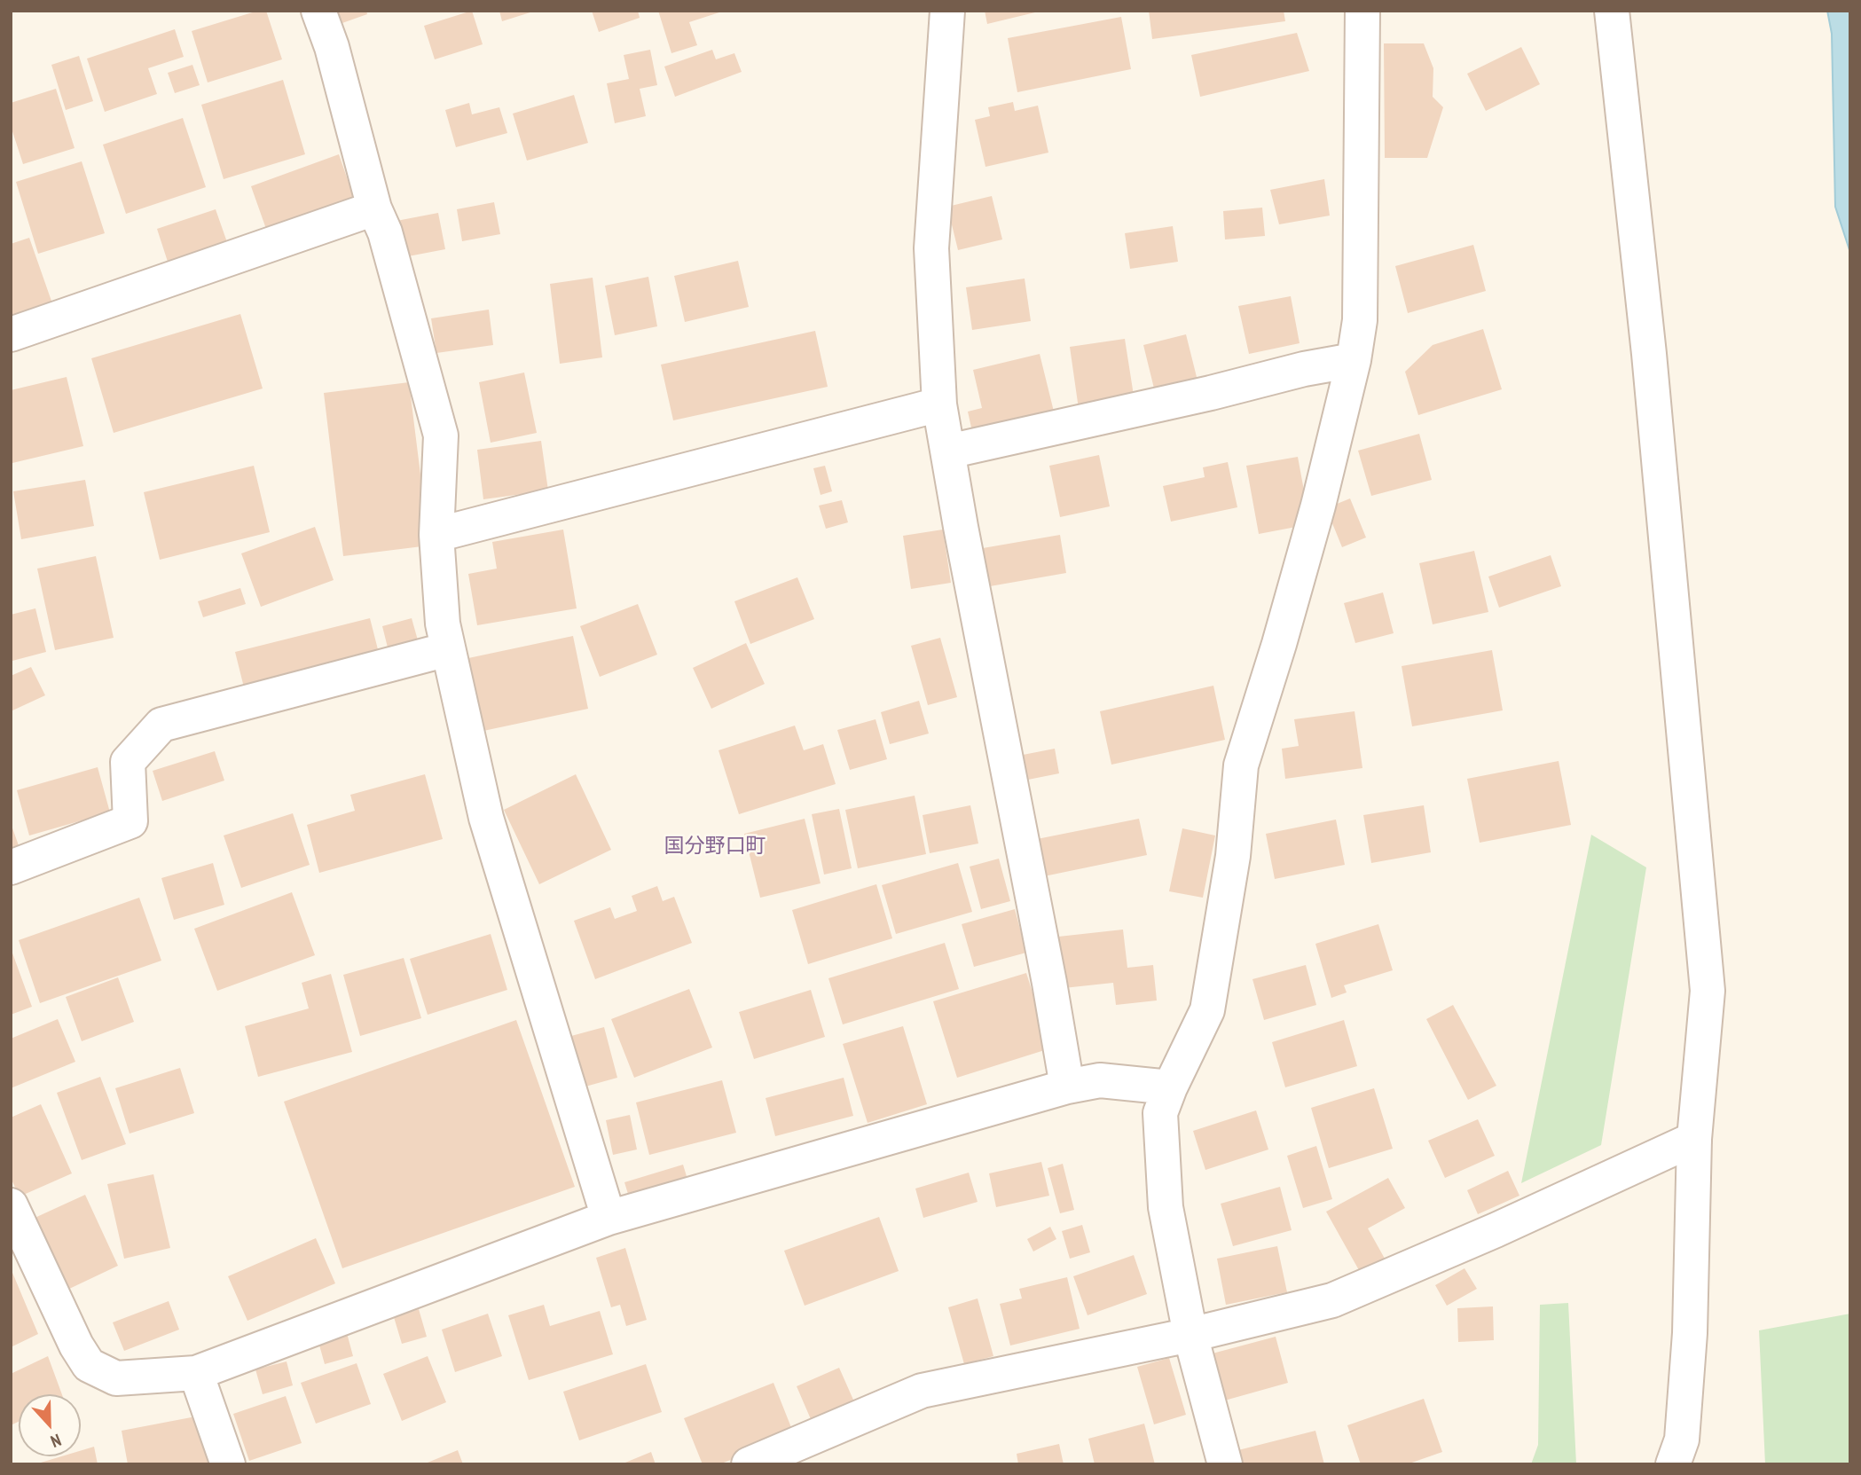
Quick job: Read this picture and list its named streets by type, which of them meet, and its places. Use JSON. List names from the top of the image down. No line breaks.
{"districts":["国分野口町"],"north":"bottom"}
